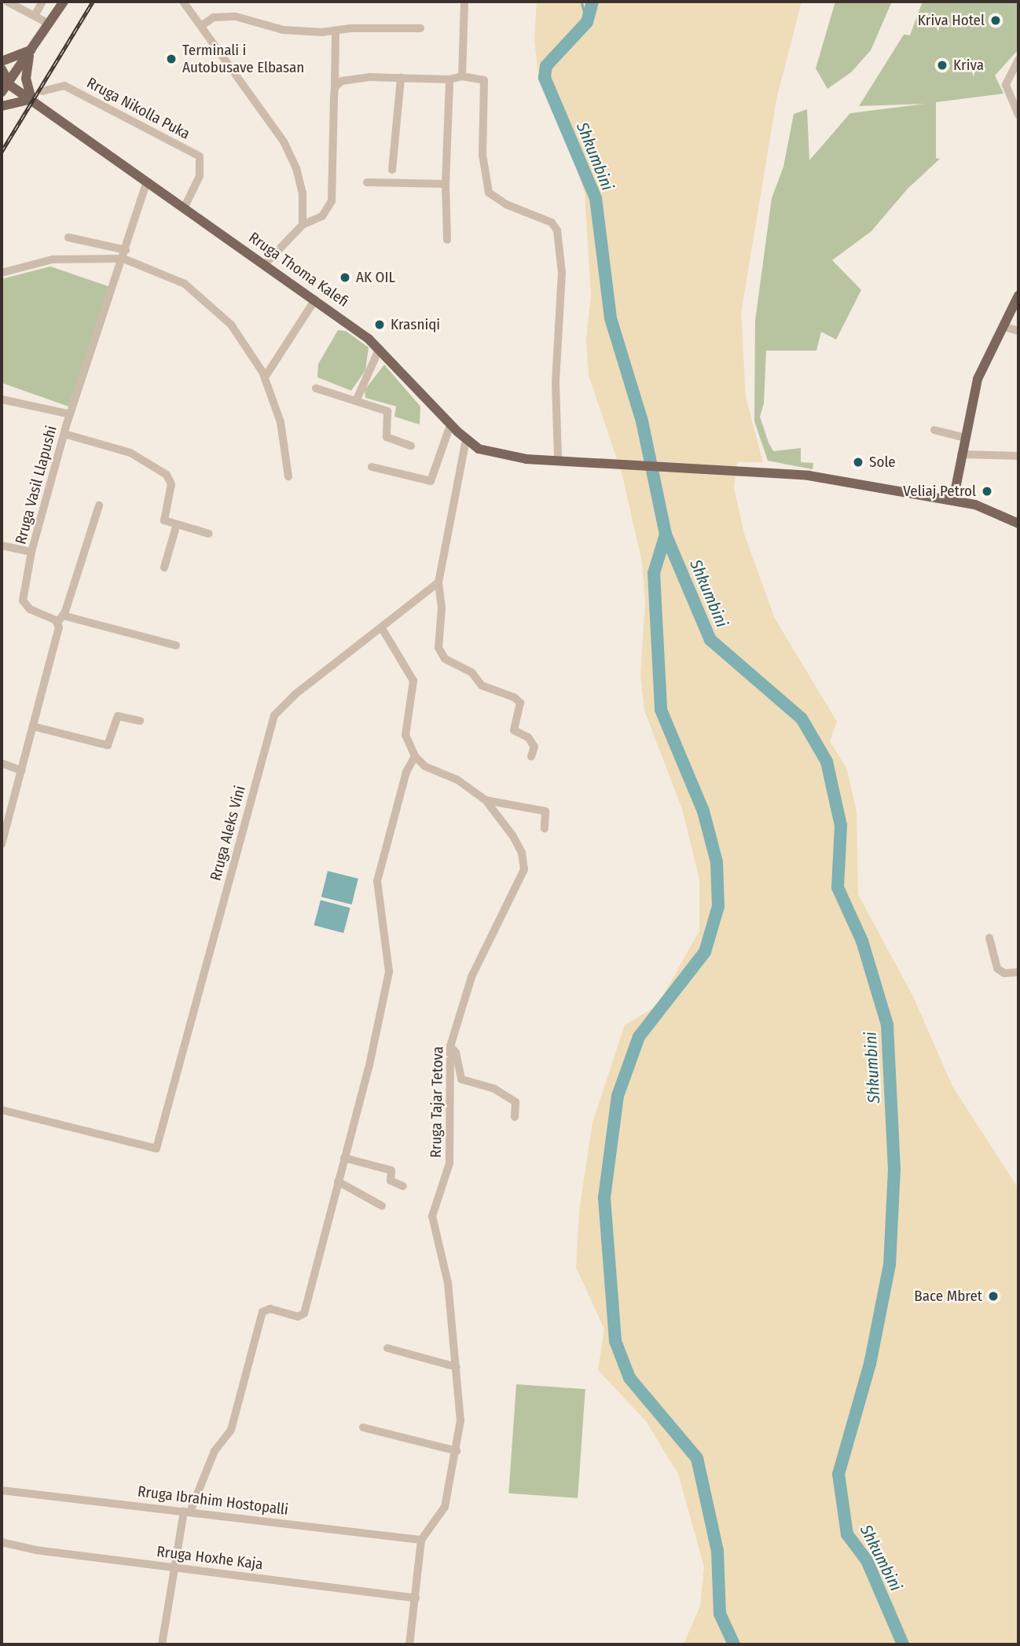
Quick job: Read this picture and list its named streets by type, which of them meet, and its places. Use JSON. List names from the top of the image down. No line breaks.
{"streets":{"main road":["Rruga Thoma Kalefi"],"street":["Rruga Nikolla Puka","Rruga Vasil Llapushi","Rruga Aleks Vini","Rruga Tajar Tetova","Rruga Ibrahim Hostopalli","Rruga Hoxhe Kaja"]},"crossings":[["Rruga Nikolla Puka","Rruga Thoma Kalefi"],["Rruga Thoma Kalefi","Rruga Vasil Llapushi"],["Rruga Tajar Tetova","Rruga Ibrahim Hostopalli"]],"water":["Shkumbini"],"places":["Kriva Hotel","Terminali i Autobusave Elbasan","Kriva","AK OIL","Krasniqi","Sole","Veliaj Petrol","Bace Mbret"]}
